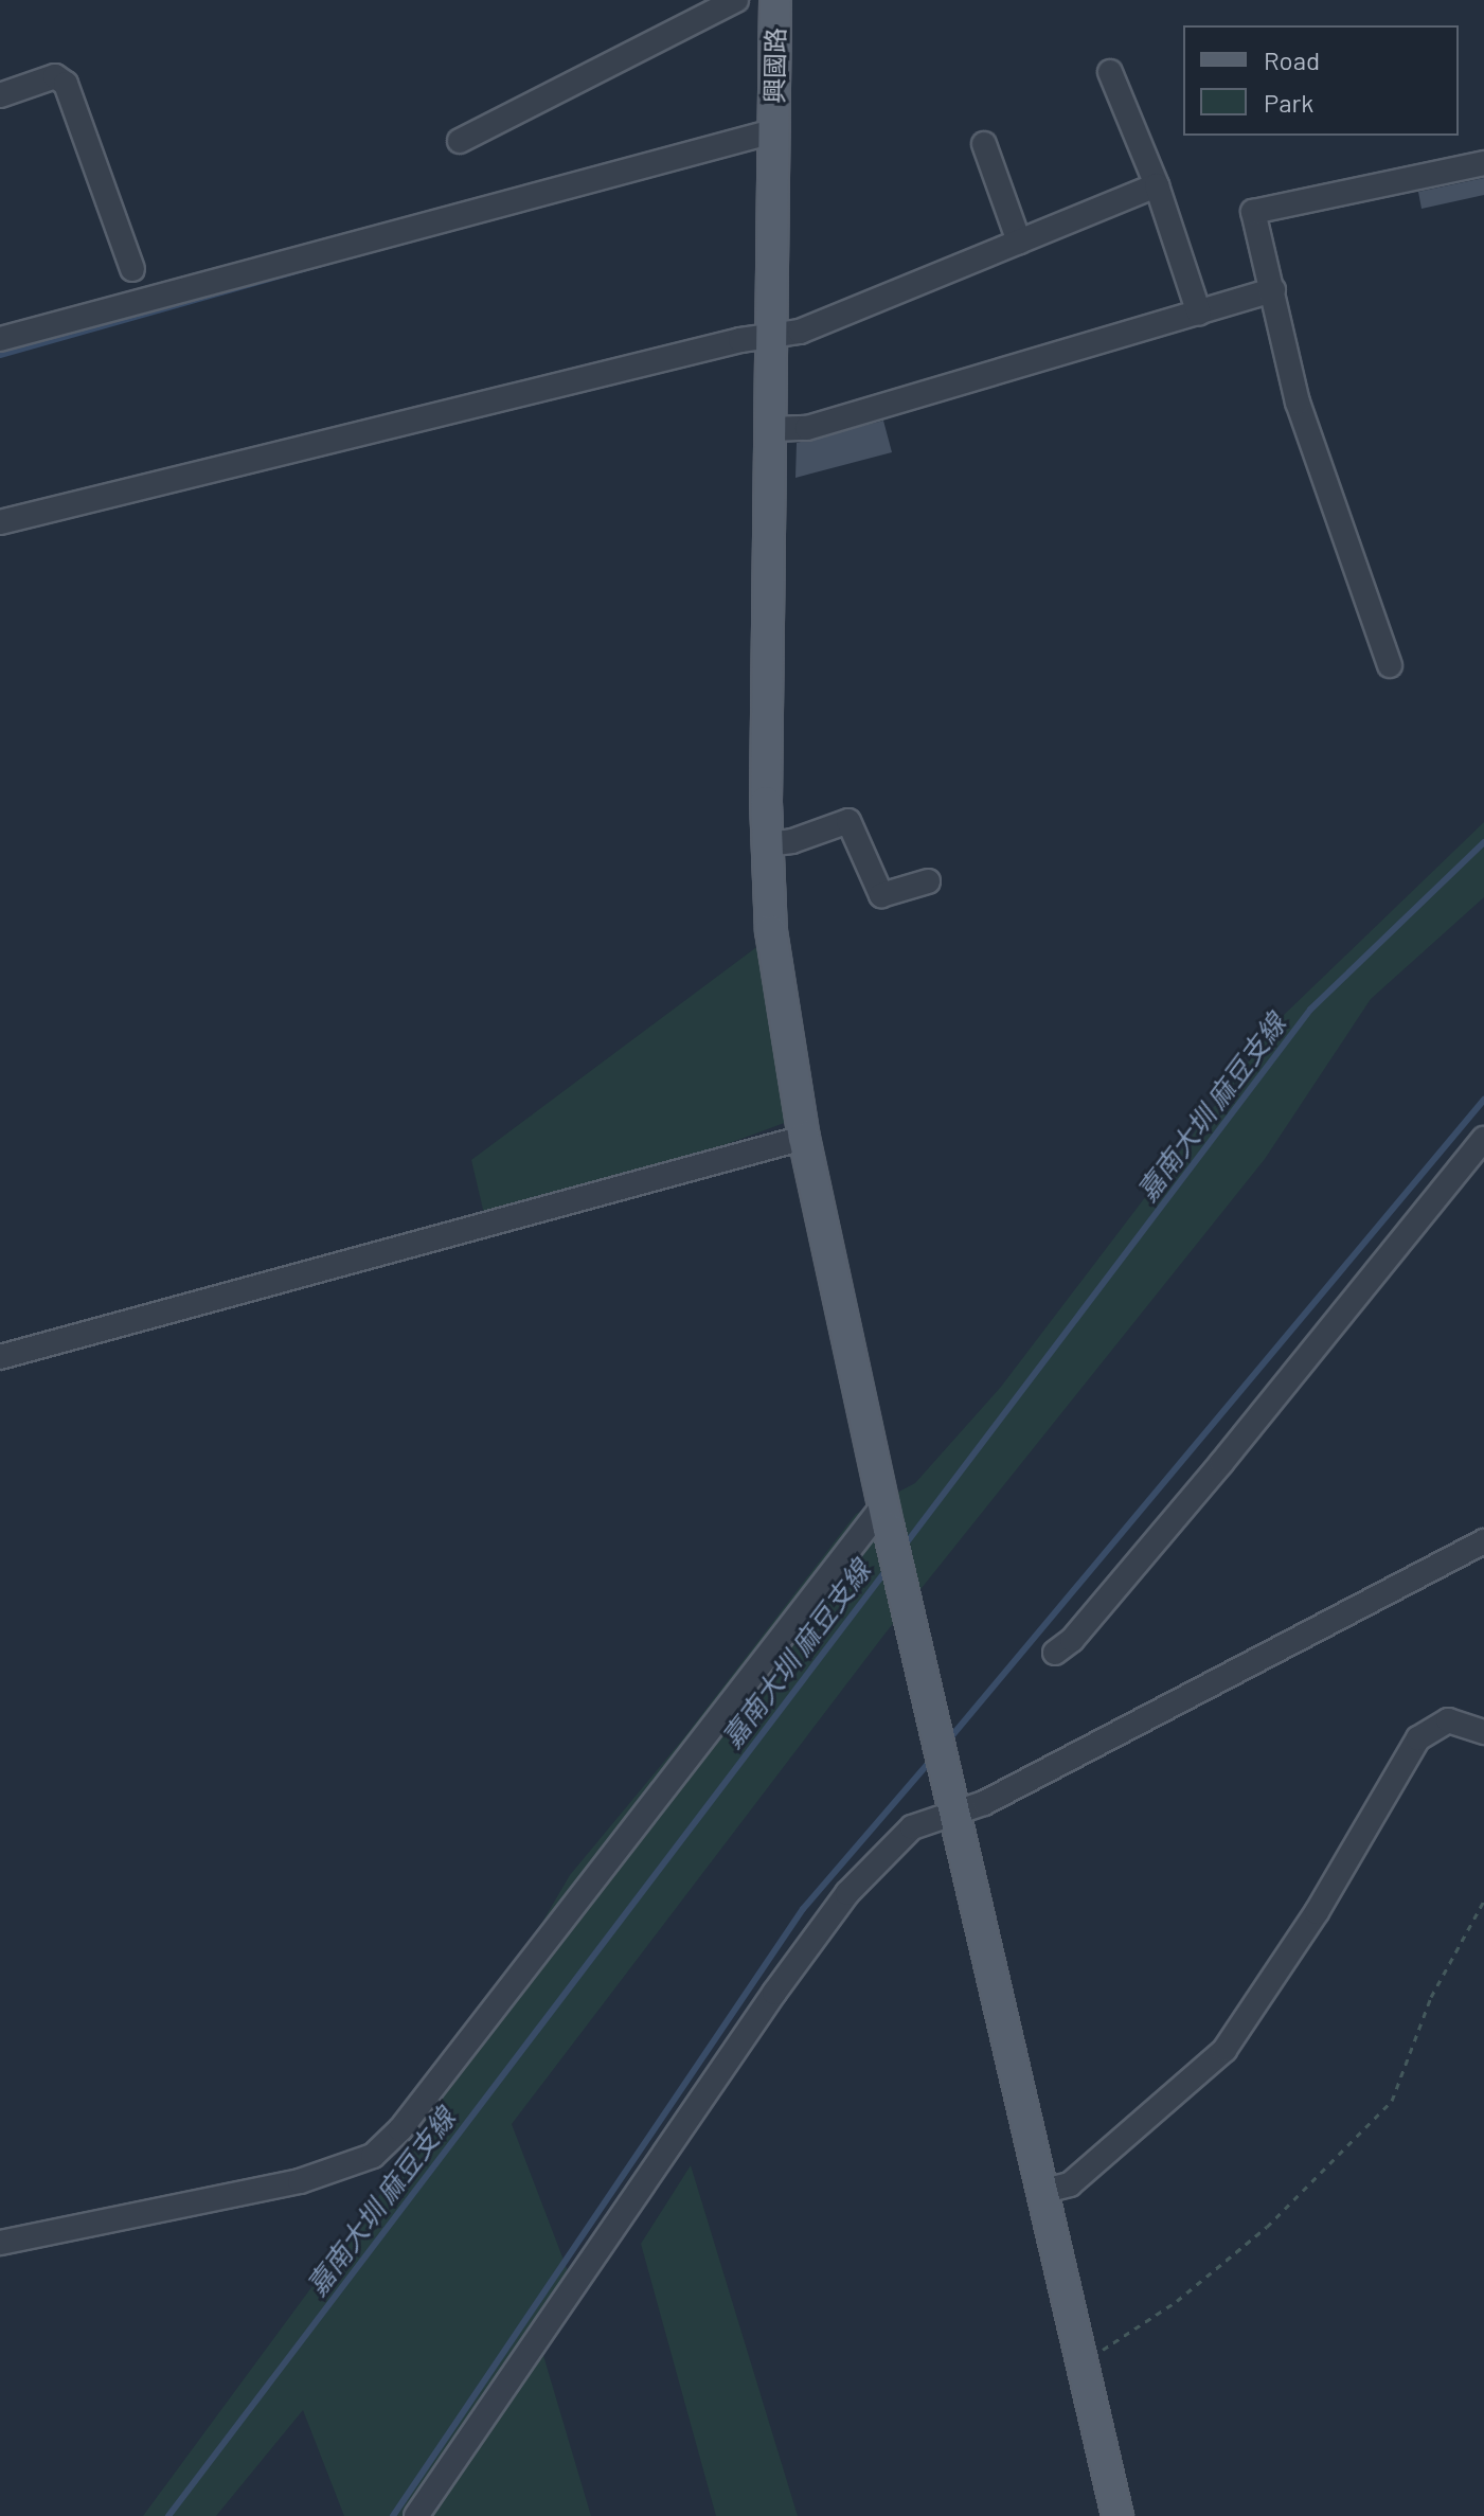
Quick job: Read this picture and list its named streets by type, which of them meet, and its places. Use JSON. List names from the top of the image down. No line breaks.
{"streets":{"main road":["興國路"]},"water":["嘉南大圳 麻豆支線"],"legend":["Road","Park"]}
